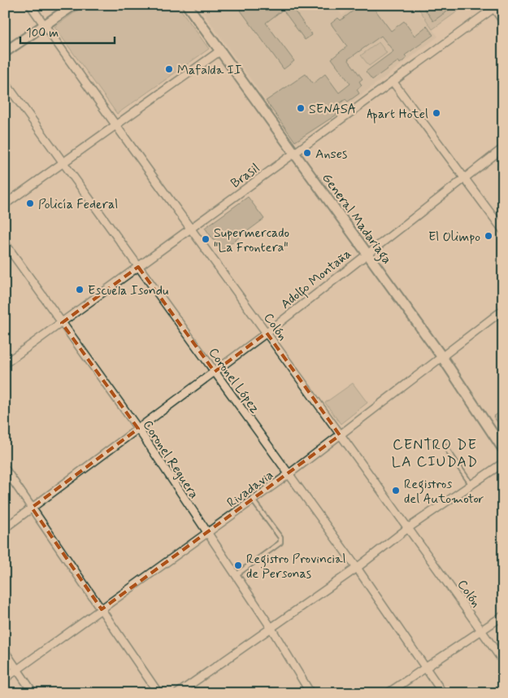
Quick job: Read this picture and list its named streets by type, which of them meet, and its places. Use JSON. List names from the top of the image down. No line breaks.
{"streets":{"street":["Brasil","General Madariaga","Adolfo Montaña","Colón","Coronel López","Coronel Reguera","Rivadavia"]},"crossings":[["Brasil","General Madariaga"],["Brasil","Colón"],["Brasil","Coronel López"],["Brasil","Coronel Reguera"],["General Madariaga","Adolfo Montaña"],["General Madariaga","Rivadavia"],["Adolfo Montaña","Colón"],["Adolfo Montaña","Coronel López"],["Adolfo Montaña","Coronel Reguera"],["Colón","Rivadavia"],["Coronel López","Rivadavia"],["Coronel Reguera","Rivadavia"]],"districts":["CENTRO DE LA CIUDAD"],"places":["Mafalda II","SENASA","Apart Hotel","Anses","Policía Federal","El Olimpo","Supermercado \"La Frontera\"","Escuela Isondu","Registros del Automotor","Registro Provincial de Personas"],"scale_bar":"100 m"}
